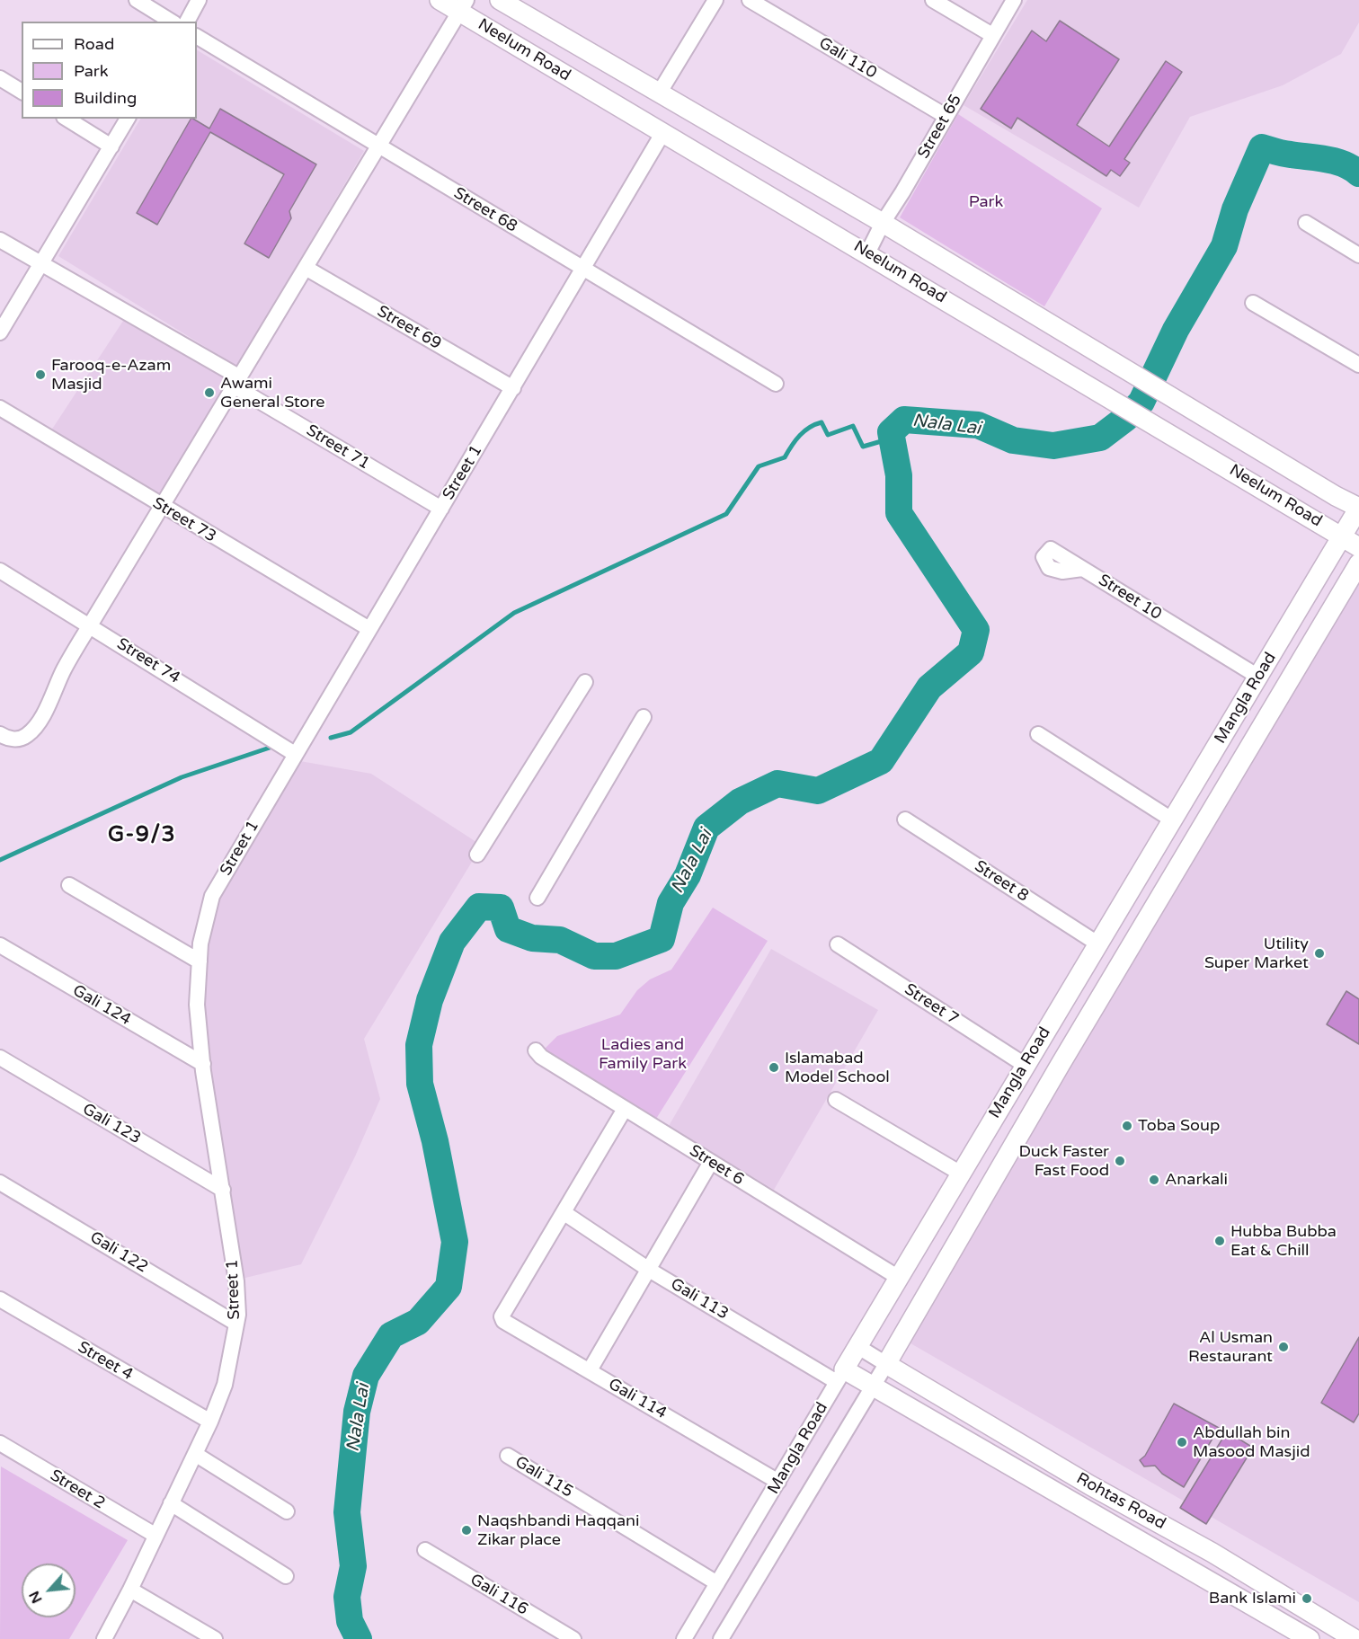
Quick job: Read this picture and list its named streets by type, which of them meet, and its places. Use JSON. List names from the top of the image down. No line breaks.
{"streets":{"main road":["Neelum Road","Mangla Road","Rohtas Road"],"street":["Gali 110","Street 65","Street 68","Street 69","Street 71","Street 1","Street 73","Street 10","Street 74","Street 8","Street 7","Gali 124","Gali 123","Street 6","Gali 122","Gali 113","Street 4","Gali 114","Gali 115","Street 2","Gali 116"]},"crossings":[["Neelum Road","Street 65"],["Neelum Road","Street 1"],["Neelum Road","Mangla Road"],["Gali 110","Street 65"],["Street 68","Street 1"],["Street 69","Street 1"],["Street 71","Street 1"],["Street 1","Street 73"],["Street 1","Street 74"],["Street 1","Gali 124"],["Street 1","Gali 123"],["Street 1","Gali 122"],["Street 1","Street 4"],["Street 1","Street 2"],["Street 10","Mangla Road"],["Mangla Road","Street 8"],["Mangla Road","Street 7"],["Mangla Road","Street 6"],["Mangla Road","Gali 113"],["Mangla Road","Gali 114"],["Mangla Road","Gali 115"],["Mangla Road","Rohtas Road"],["Gali 113","Gali 114"],["Gali 113","Rohtas Road"]],"districts":["G-9/3"],"water":["Nala Lai"],"parks":["Park","Ladies and Family Park"],"places":["Farooq-e-Azam Masjid","Awami General Store","Utility Super Market","Islamabad Model School","Toba Soup","Duck Faster Fast Food","Anarkali","Hubba Bubba Eat & Chill","Al Usman Restaurant","Abdullah bin Masood Masjid","Naqshbandi Haqqani Zikar place","Bank Islami"],"legend":["Road","Park","Building"],"north":"bottom left"}
